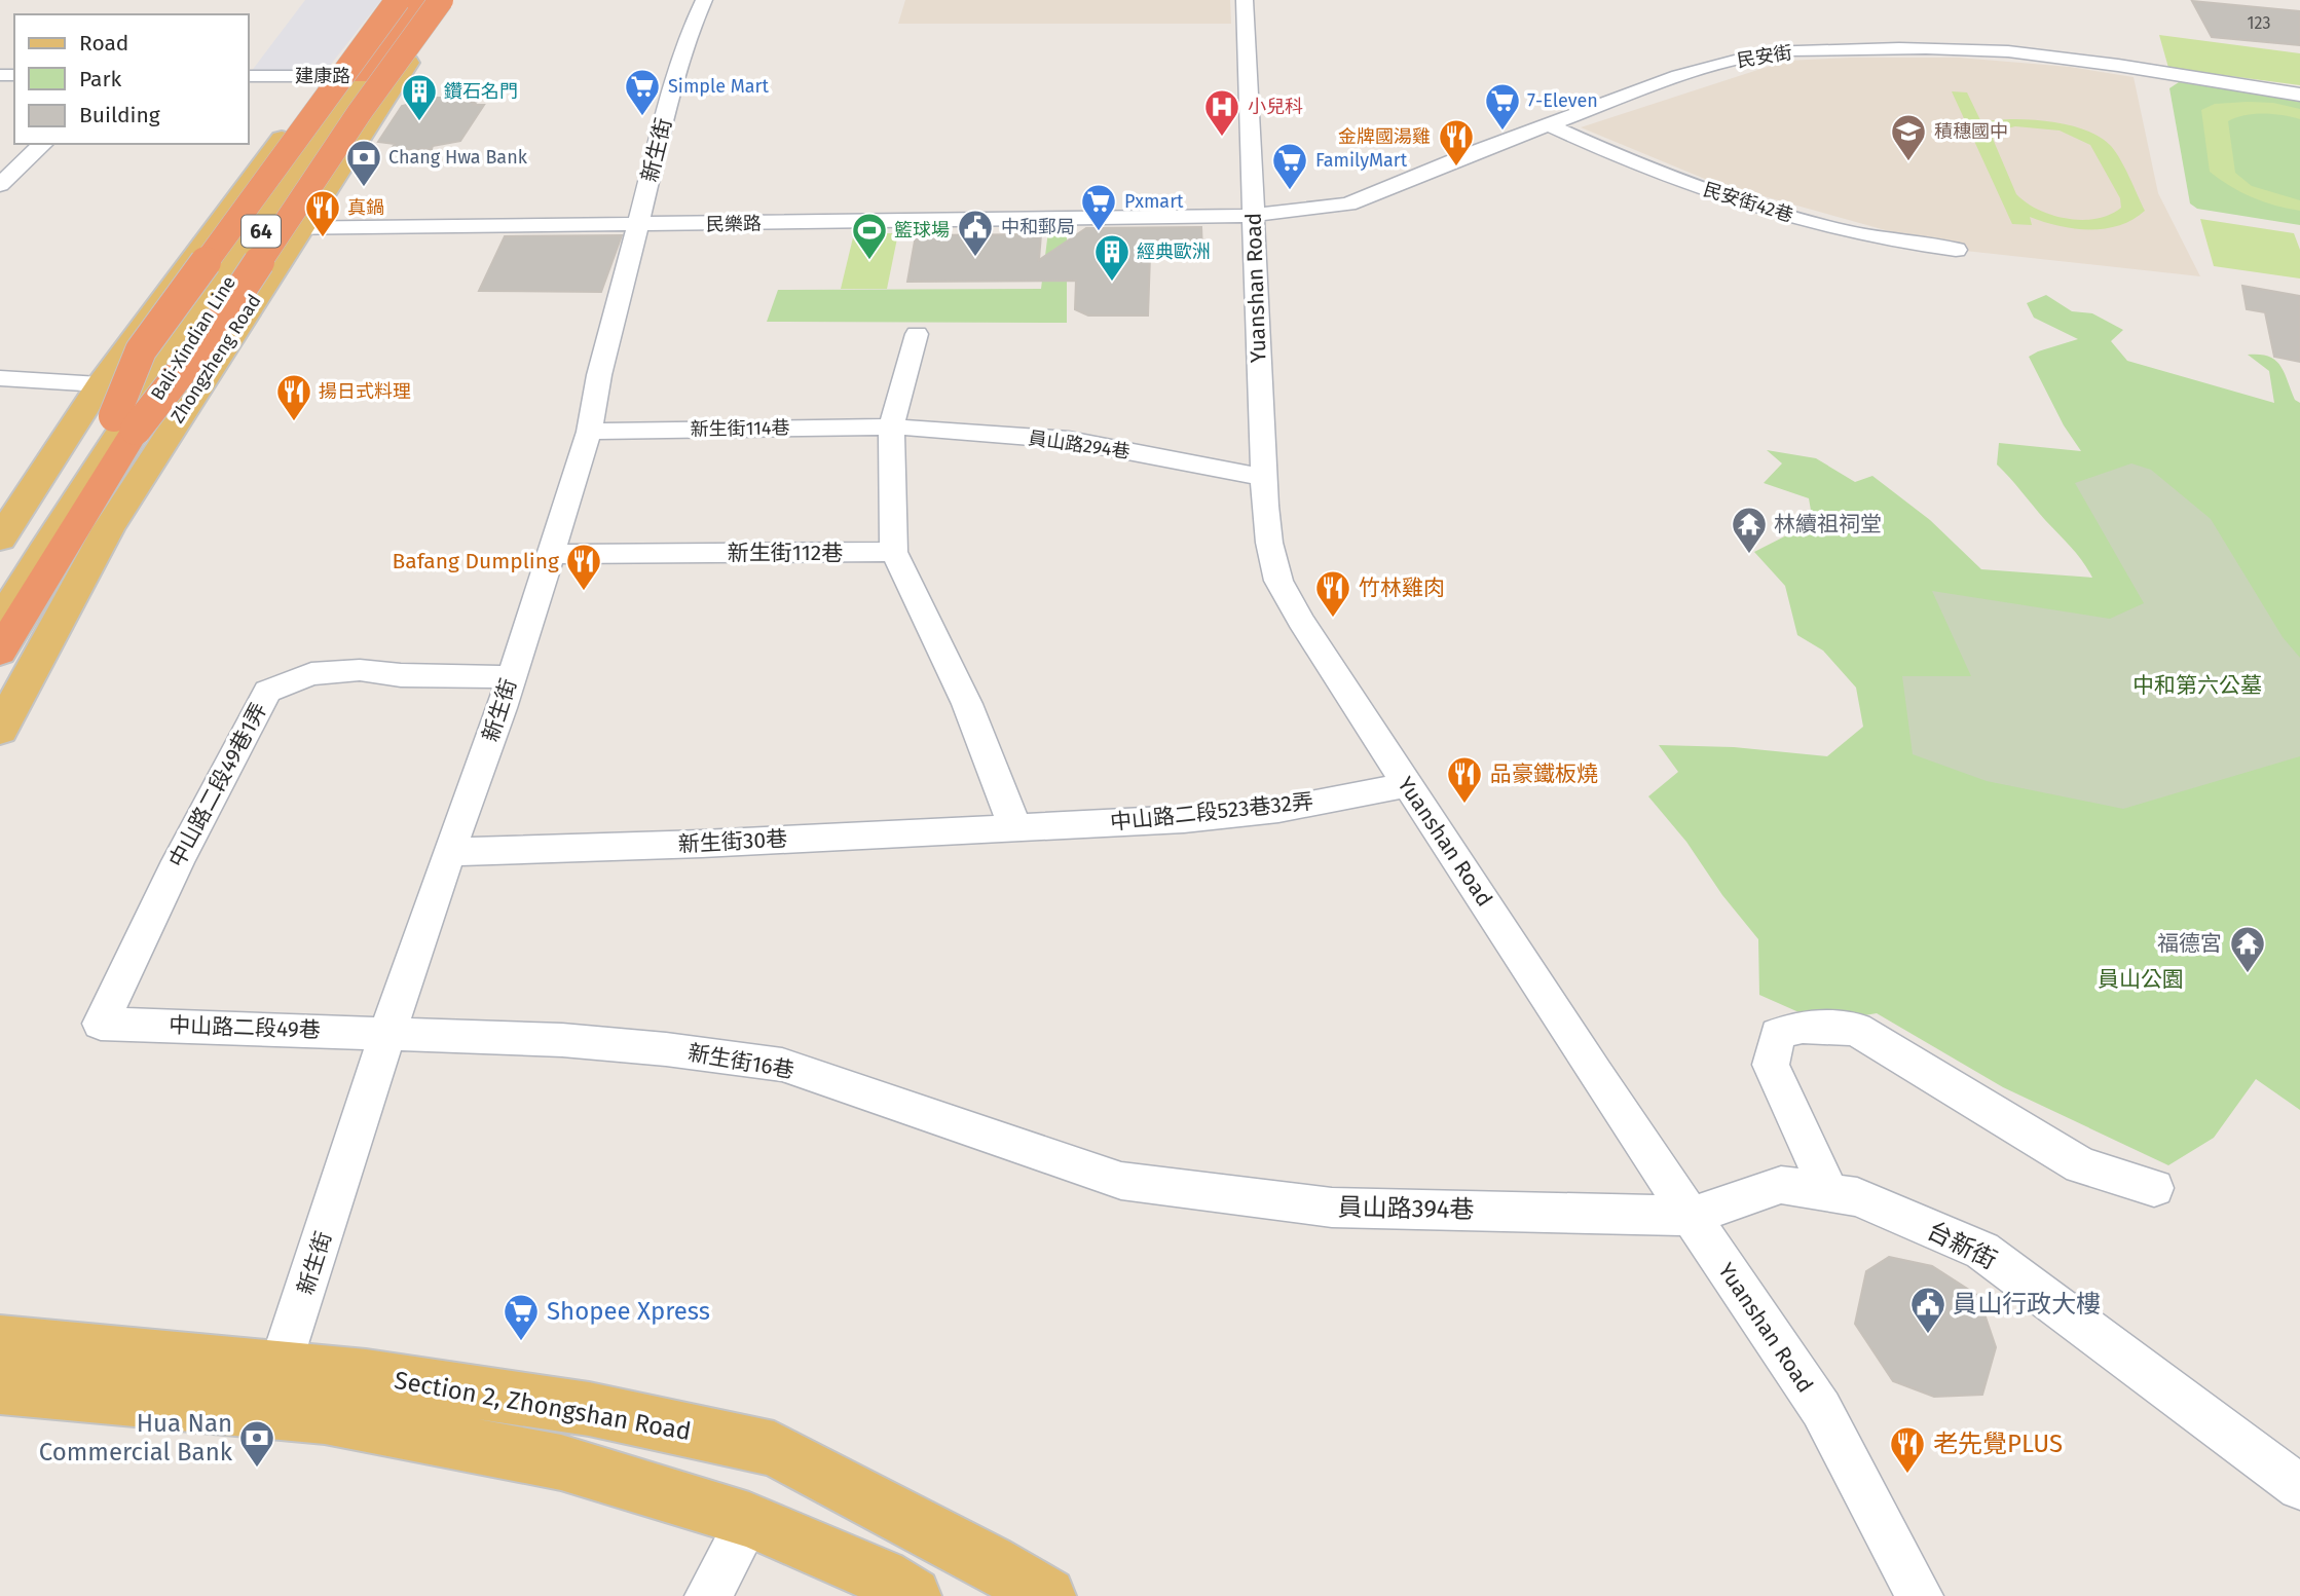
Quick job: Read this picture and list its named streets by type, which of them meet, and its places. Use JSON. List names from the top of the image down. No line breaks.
{"streets":{"highway":["64","Bali-Xindian Line"],"main road":["Zhongzheng Road","Section 2, Zhongshan Road"],"street":["民安街","建康路","新生街","民安街42巷","民樂路","Yuanshan Road","新生街114巷","員山路294巷","新生街112巷","中山路二段49巷1弄","中山路二段523巷32弄","新生街30巷","中山路二段49巷","新生街16巷","員山路394巷","台新街"]},"crossings":[["民安街","民安街42巷"],["民安街","民樂路"],["民安街","Yuanshan Road"],["建康路","Zhongzheng Road"],["新生街","民樂路"],["新生街","新生街114巷"],["新生街","新生街112巷"],["新生街","中山路二段49巷1弄"],["新生街","新生街30巷"],["新生街","中山路二段49巷"],["新生街","新生街16巷"],["新生街","Section 2, Zhongshan Road"],["民樂路","Yuanshan Road"],["民樂路","Zhongzheng Road"],["Yuanshan Road","員山路294巷"],["Yuanshan Road","中山路二段523巷32弄"],["Yuanshan Road","員山路394巷"],["Yuanshan Road","台新街"],["新生街114巷","員山路294巷"],["中山路二段49巷1弄","中山路二段49巷"],["中山路二段523巷32弄","新生街30巷"],["中山路二段49巷","新生街16巷"],["新生街16巷","員山路394巷"],["員山路394巷","台新街"]],"parks":["中和第六公墓","員山公園"],"places":{"supermarket":["Simple Mart","7-Eleven","FamilyMart","Pxmart","Shopee Xpress"],"building":["鑽石名門","經典歐洲"],"hospital":["小兒科"],"school or university":["積穗國中"],"restaurant":["金牌國湯雞","真鍋","揚日式料理","Bafang Dumpling","竹林雞肉","品豪鐵板燒","老先覺PLUS"],"bank":["Chang Hwa Bank","Hua Nan Commercial Bank"],"public building":["中和郵局","員山行政大樓"],"sports":["籃球場"],"temple":["林續祖祠堂","福德宮"]},"house_numbers":["123"],"legend":["Road","Park","Building"]}
